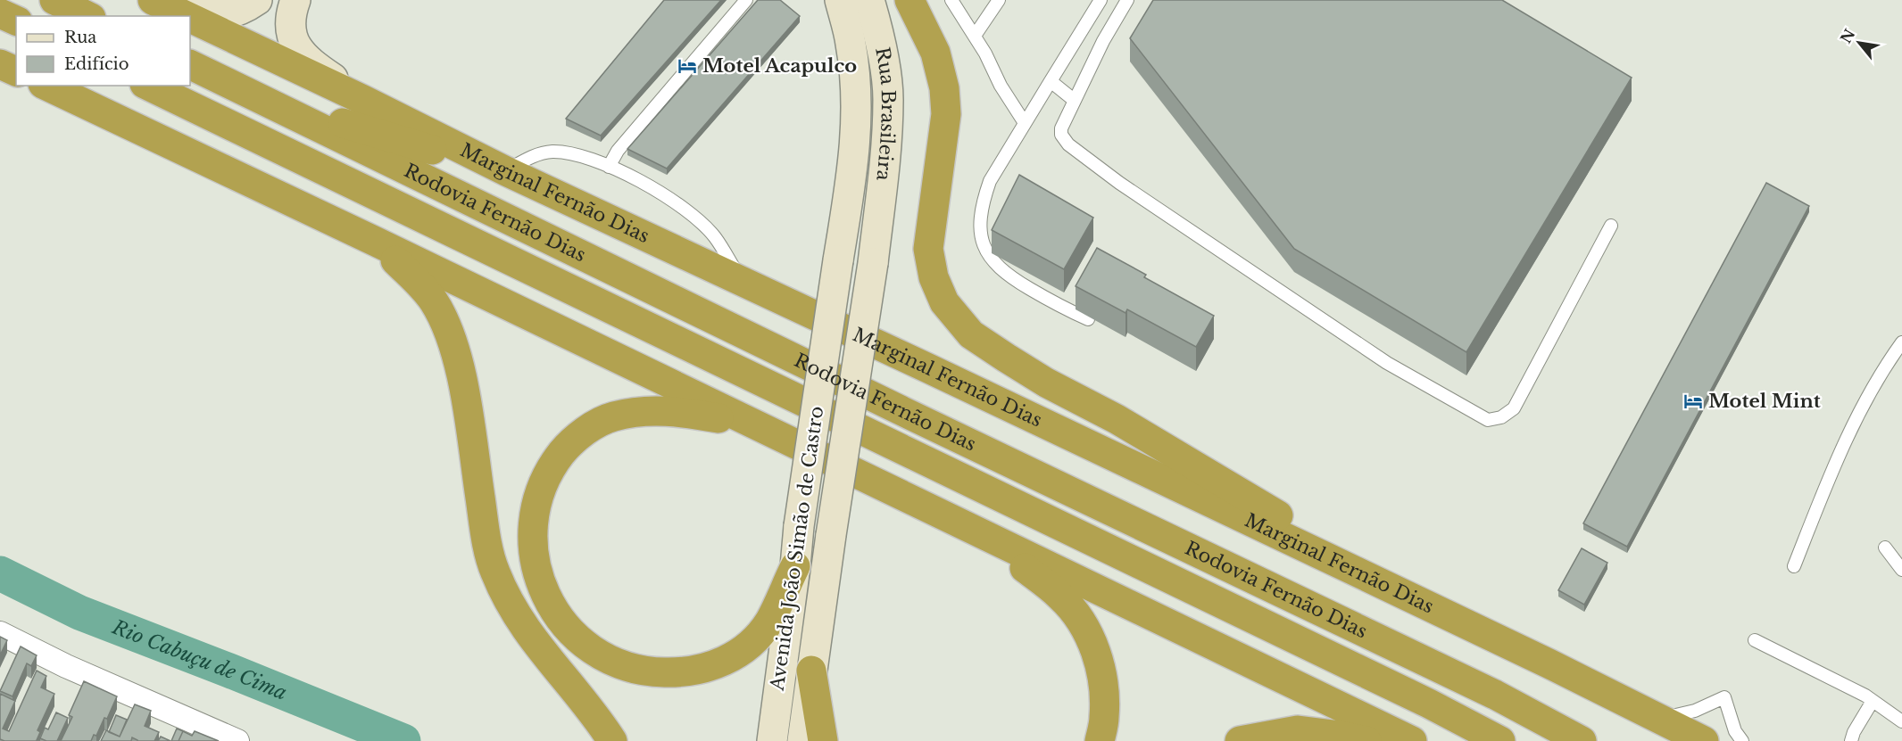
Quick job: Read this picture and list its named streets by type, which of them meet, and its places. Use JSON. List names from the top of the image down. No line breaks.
{"streets":{"highway":["Marginal Fernão Dias","Rodovia Fernão Dias"],"main road":["Rua Brasileira","Avenida João Simão de Castro"]},"crossings":[["Rua Brasileira","Avenida João Simão de Castro"]],"water":["Rio Cabuçu de Cima"],"places":{"hotel":["Motel Acapulco","Motel Mint"]},"legend":["Rua","Edifício"],"north":"top left"}
